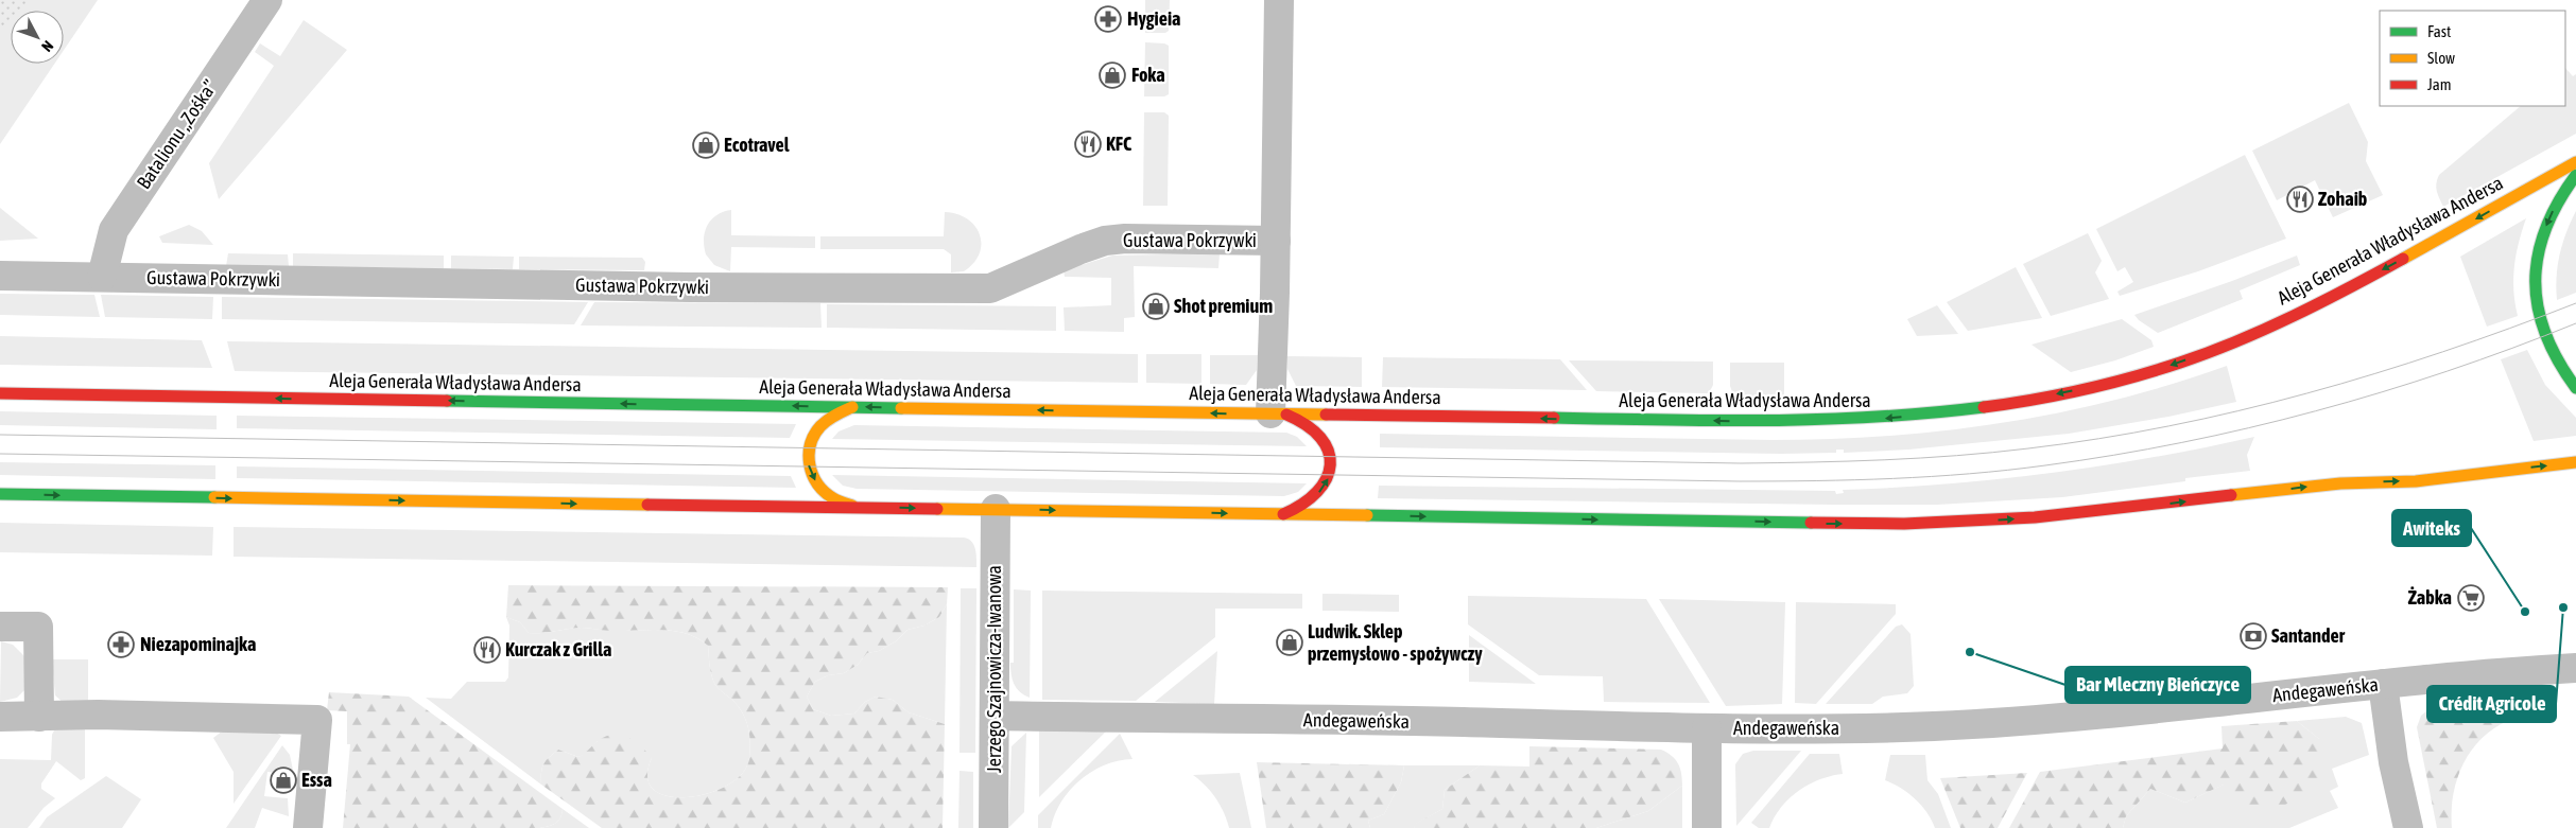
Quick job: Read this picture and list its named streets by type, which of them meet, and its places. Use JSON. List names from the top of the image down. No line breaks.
{"streets":{"main road":["Aleja Generała Władysława Andersa"],"street":["Batalionu „Zośka”","Gustawa Pokrzywki","Jerzego Szajnowicza-Iwanowa","Andegaweńska"]},"crossings":[["Batalionu „Zośka”","Gustawa Pokrzywki"],["Jerzego Szajnowicza-Iwanowa","Andegaweńska"]],"places":{"pharmacy":["Hygieia","Niezapominajka"],"shop":["Foka","Ecotravel","Shot premium","Ludwik. Sklep przemysłowo - spożywczy","Essa"],"restaurant":["KFC","Zohaib","Kurczak z Grilla"],"supermarket":["Żabka"],"other":["Crédit Agricole","Awiteks","Bar Mleczny Bieńczyce"],"bank":["Santander"]},"legend":["Fast","Slow","Jam"],"north":"bottom right"}
